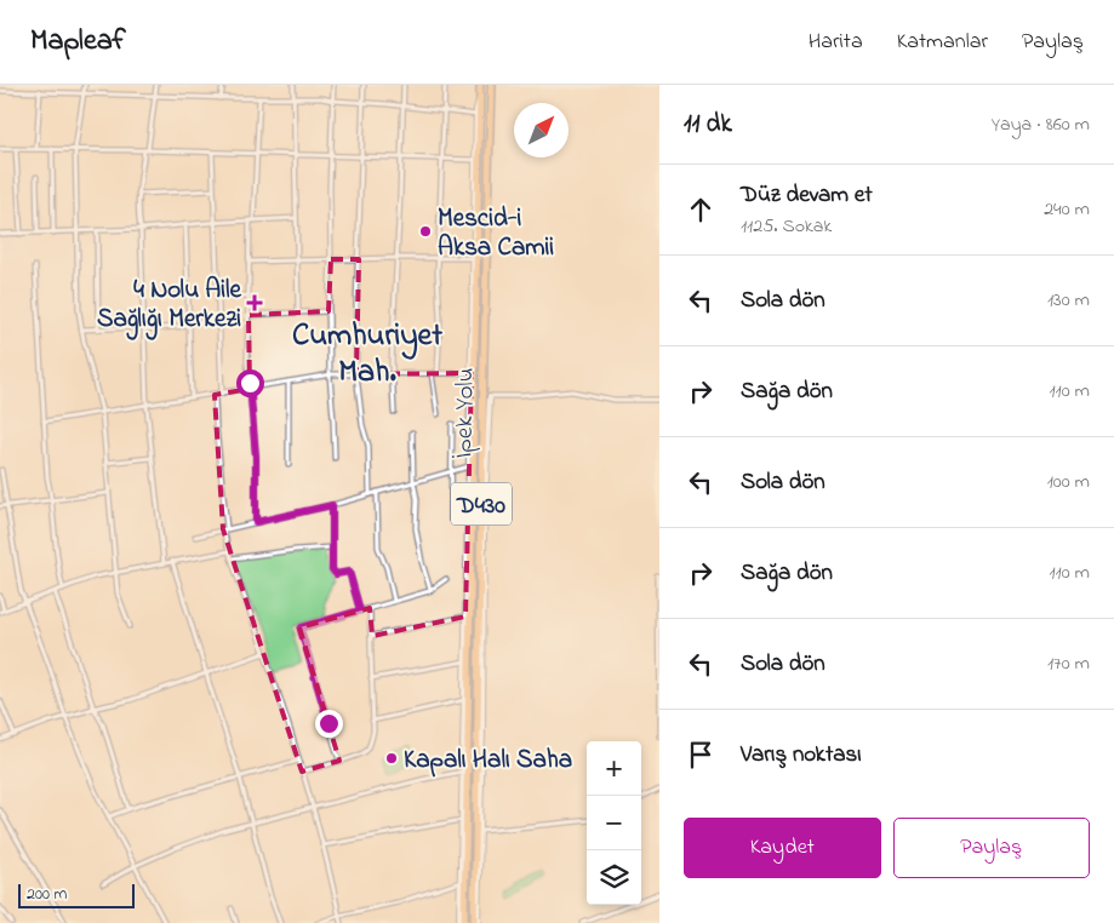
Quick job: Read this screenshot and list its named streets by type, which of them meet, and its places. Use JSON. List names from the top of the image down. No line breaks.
{"streets":{"highway":["İpek Yolu","D430"]},"districts":["Cumhuriyet Mah."],"places":{"other":["Mescid-i Aksa Camii","Kapalı Halı Saha"],"health":["4 Nolu Aile Sağlığı Merkezi"]},"scale_bar":"200 m","north":"top right","page":{"header":"Mapleaf","nav":["Harita","Katmanlar","Paylaş"],"heading":["11 dk","Yaya · 860 m"],"list":[["Düz devam et","1125. Sokak","240 m"],["Sola dön","130 m"],["Sağa dön","110 m"],["Sola dön","100 m"],["Sağa dön","110 m"],["Sola dön","170 m"],"Varış noktası"],"map_buttons":["+","−"],"buttons":["Kaydet","Paylaş"],"scale":"200 m"}}
